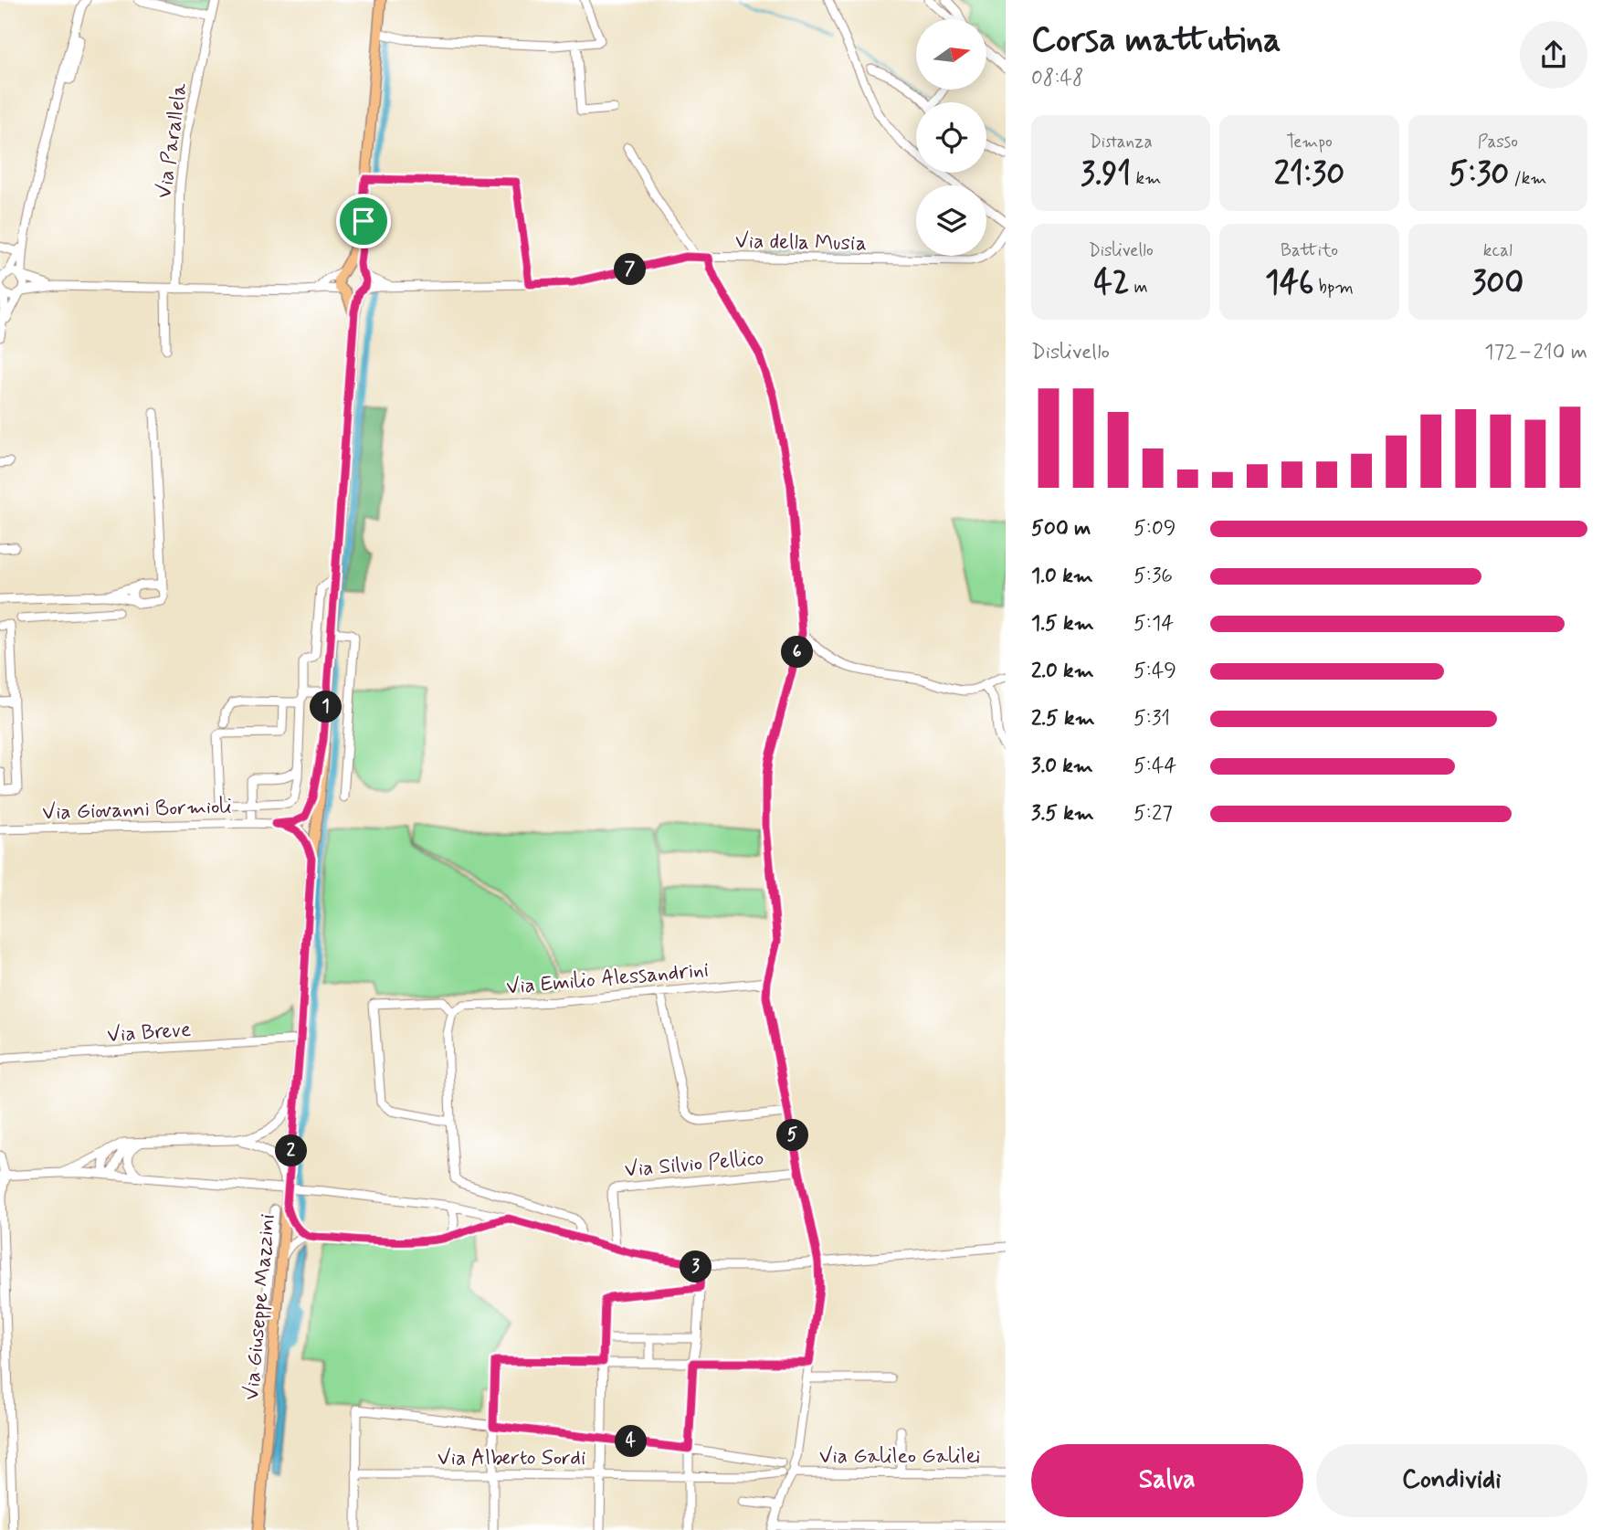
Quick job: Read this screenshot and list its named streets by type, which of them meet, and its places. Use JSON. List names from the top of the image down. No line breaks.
{"streets":{"main road":["Via Giuseppe Mazzini"],"street":["Via Parallela","Via della Musia","Via Giovanni Bormioli","Via Emilio Alessandrini","Via Breve","Via Silvio Pellico","Via Galileo Galilei","Via Alberto Sordi"]},"crossings":[["Via Breve","Via Giuseppe Mazzini"],["Via Galileo Galilei","Via Alberto Sordi"]],"north":"right","page":{"heading":["Corsa mattutina","08:48"],"stats":[["Distanza","3.91 km"],["Tempo","21:30"],["Passo","5:30 /km"],["Dislivello","42 m"],["Battito","146 bpm"],["kcal","300"]],"pins":["7","6","1","5","2","3","4"],"chart":["Dislivello","172–210 m"],"list":[{"name":"500 m","note":"5:09"},{"name":"1.0 km","note":"5:36"},{"name":"1.5 km","note":"5:14"},{"name":"2.0 km","note":"5:49"},{"name":"2.5 km","note":"5:31"},{"name":"3.0 km","note":"5:44"},{"name":"3.5 km","note":"5:27"}],"buttons":["Salva","Condividi"]}}
